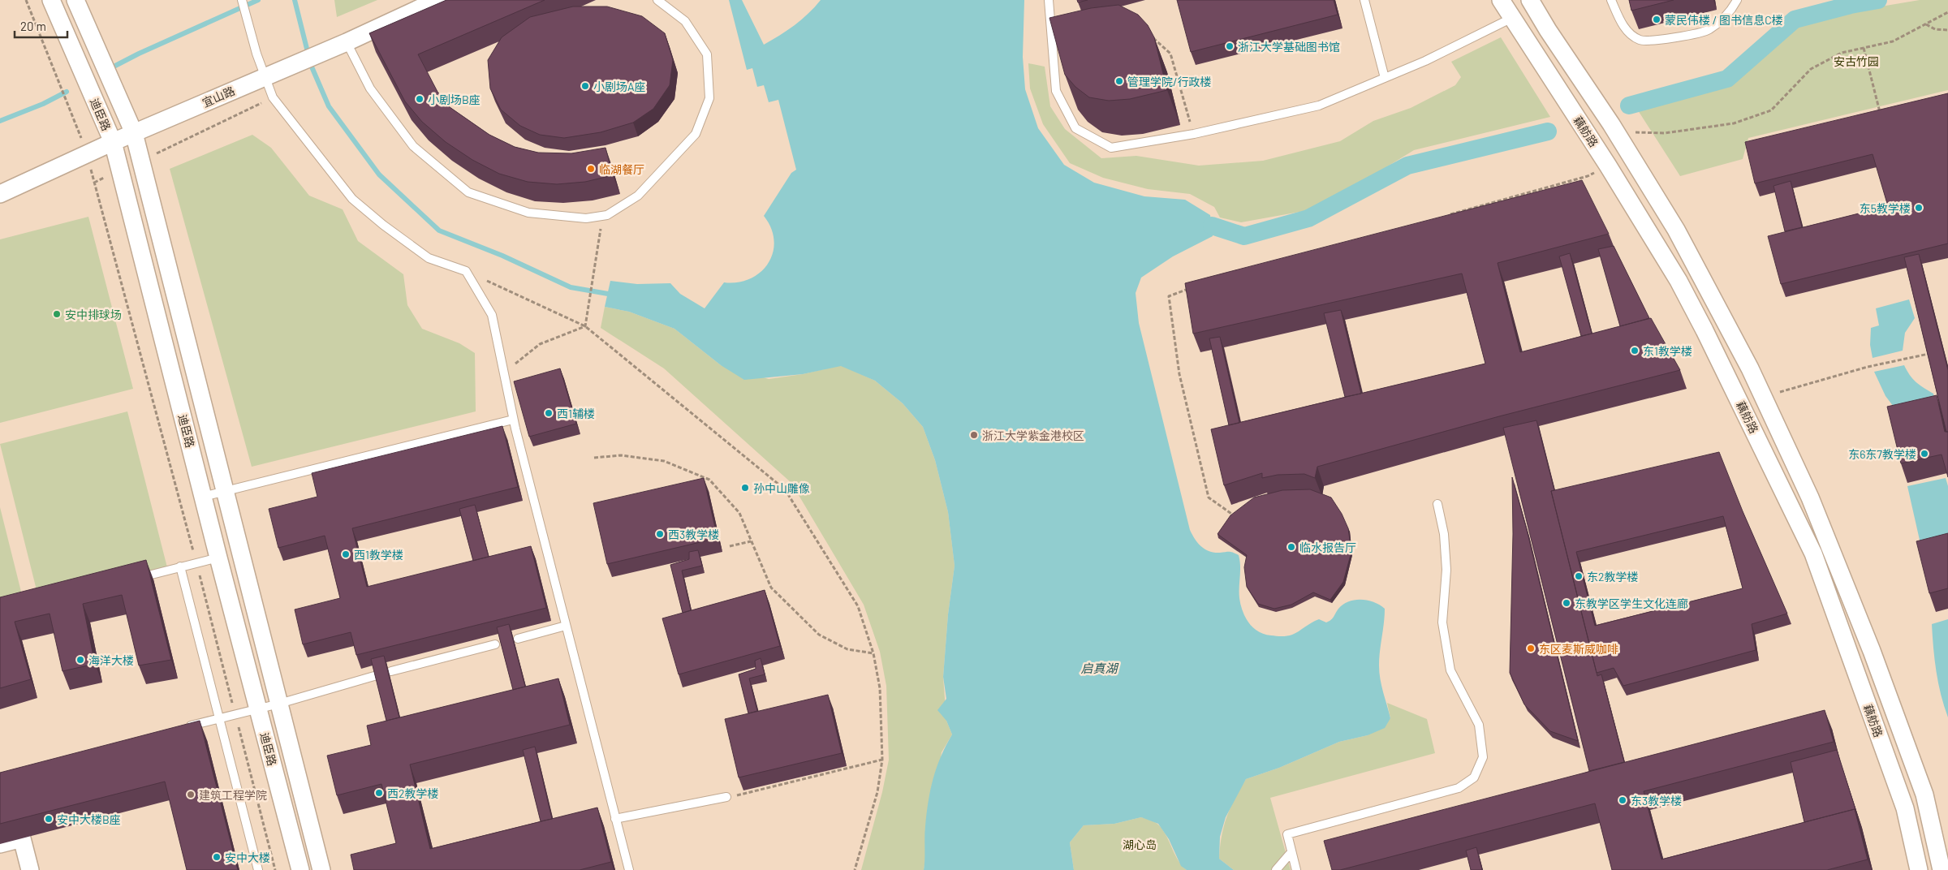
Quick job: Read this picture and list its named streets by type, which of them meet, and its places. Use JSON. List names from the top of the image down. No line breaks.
{"streets":{"street":["宜山路","迪臣路","藕舫路"]},"crossings":[["宜山路","迪臣路"]],"water":["启真湖"],"parks":["安古竹园","湖心岛"],"places":["蒙民伟楼 / 图书信息C楼","浙江大学基础图书馆","管理学院/行政楼","小剧场A座","小剧场B座","临湖餐厅","东5教学楼","安中排球场","东1教学楼","西1辅楼","浙江大学紫金港校区","东6东7教学楼","孙中山雕像","西3教学楼","临水报告厅","西1教学楼","东2教学楼","东教学区学生文化连廊","东区麦斯威咖啡","海洋大楼","西2教学楼","建筑工程学院","东3教学楼","安中大楼B座","安中大楼"],"scale_bar":"20 m"}
